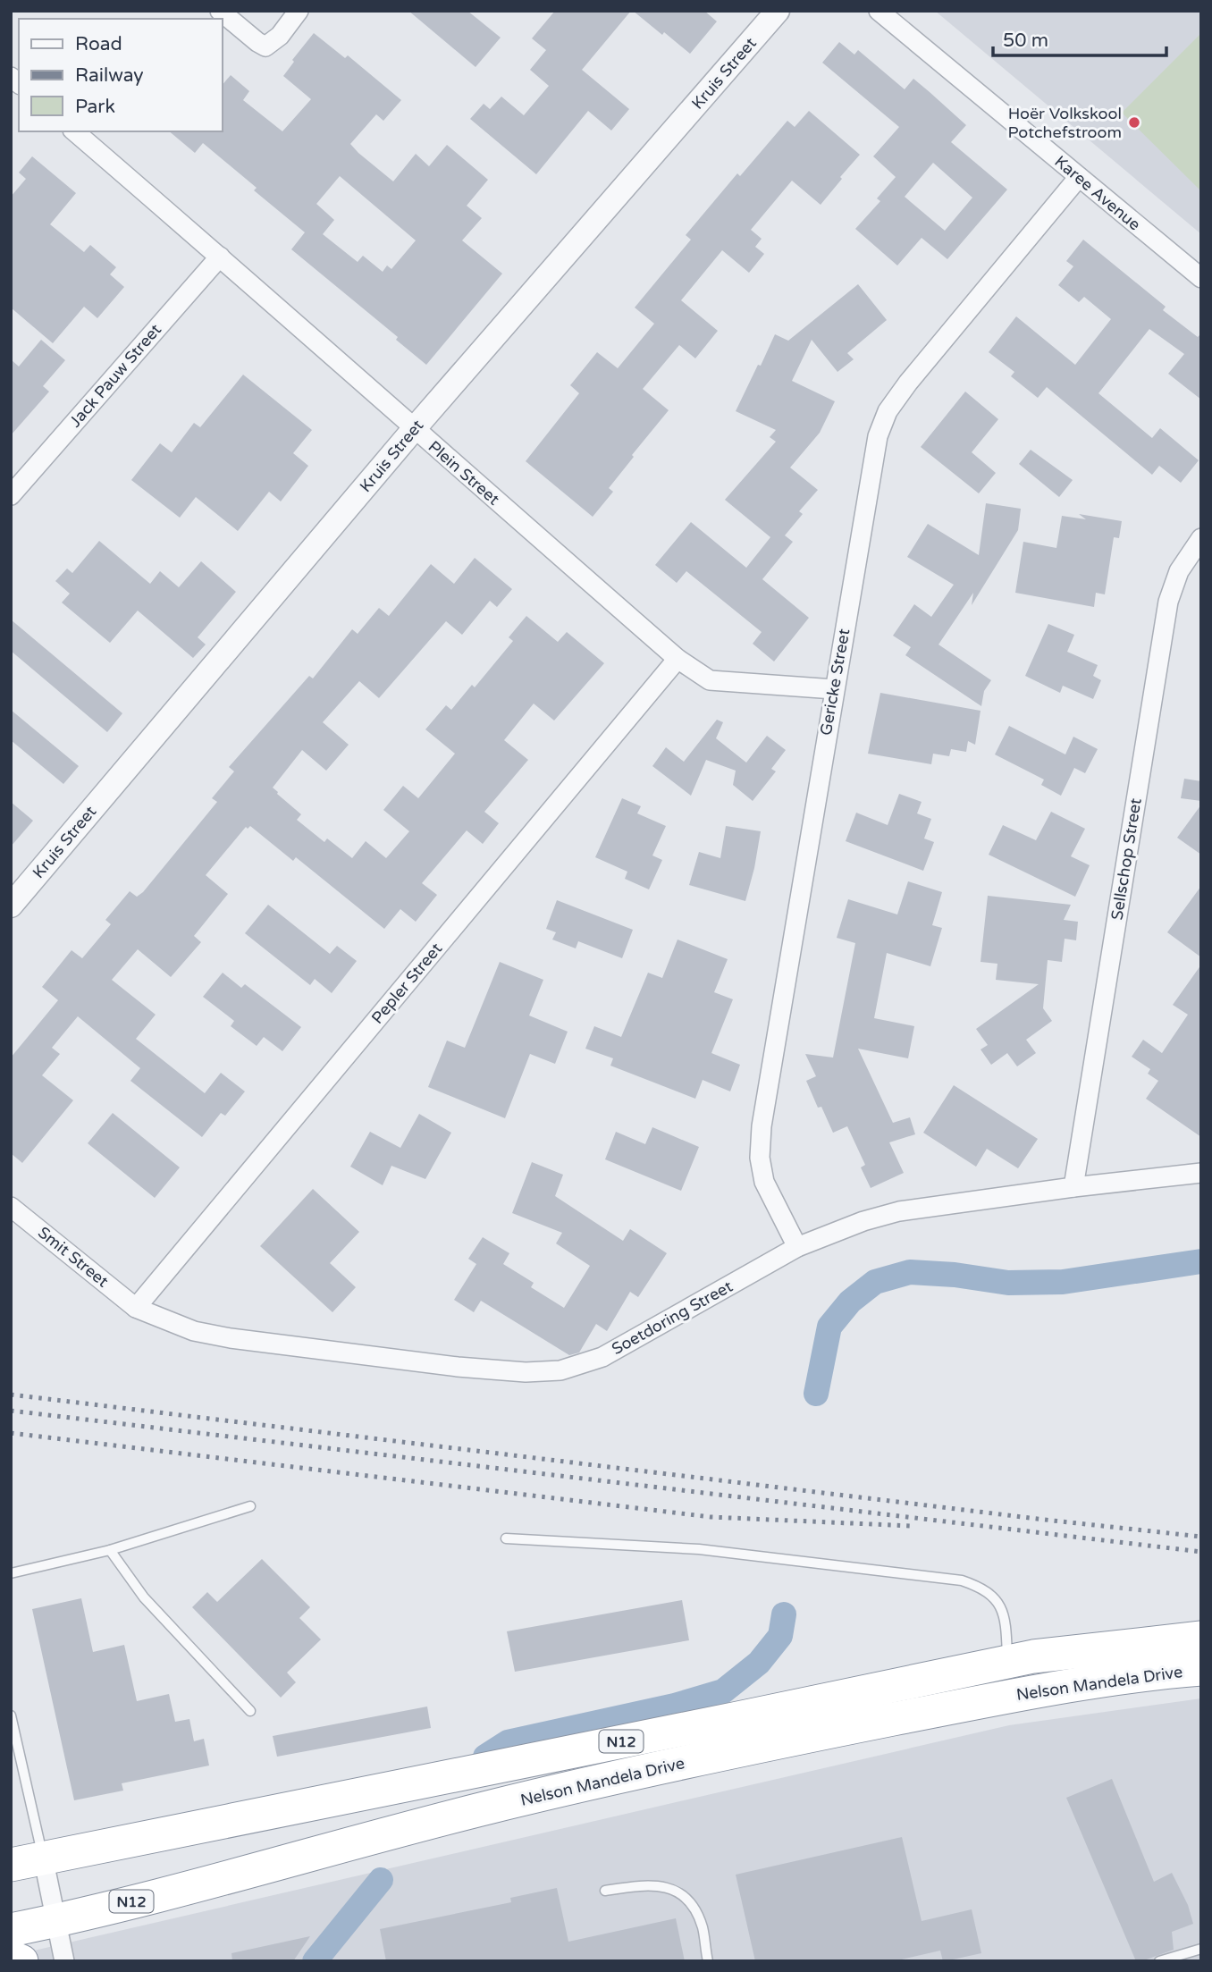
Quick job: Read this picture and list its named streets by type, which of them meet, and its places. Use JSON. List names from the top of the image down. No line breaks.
{"streets":{"highway":["Nelson Mandela Drive","N12"],"street":["Kruis Street","Karee Avenue","Jack Pauw Street","Plein Street","Gericke Street","Sellschop Street","Pepler Street","Smit Street","Soetdoring Street"]},"crossings":[["Kruis Street","Plein Street"],["Karee Avenue","Gericke Street"],["Jack Pauw Street","Plein Street"],["Plein Street","Gericke Street"],["Plein Street","Pepler Street"],["Gericke Street","Soetdoring Street"],["Sellschop Street","Soetdoring Street"],["Pepler Street","Smit Street"],["Pepler Street","Soetdoring Street"],["Smit Street","Soetdoring Street"]],"places":["Hoër Volkskool Potchefstroom"],"legend":["Road","Railway","Park"],"scale_bar":"50 m"}
